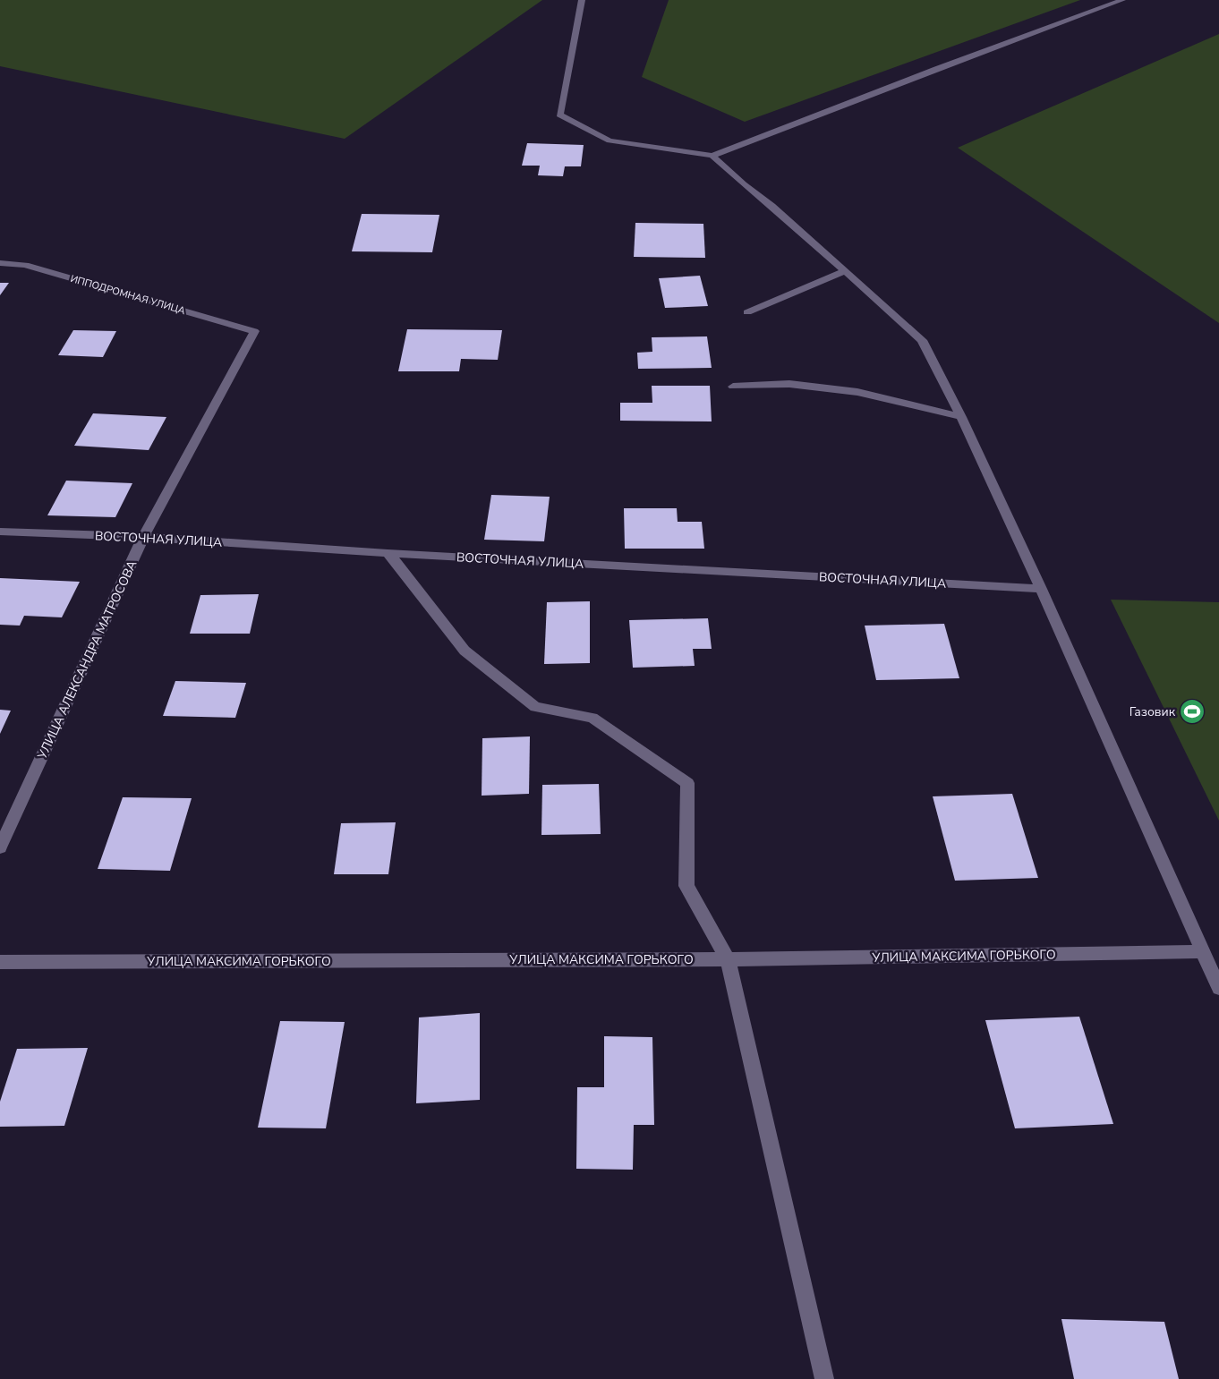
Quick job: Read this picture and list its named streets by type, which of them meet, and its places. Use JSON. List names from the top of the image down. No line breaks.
{"streets":{"street":["ИППОДРОМНАЯ УЛИЦА","ВОСТОЧНАЯ УЛИЦА","УЛИЦА АЛЕКСАНДРА МАТРОСОВА","УЛИЦА МАКСИМА ГОРЬКОГО"]},"crossings":[["ИППОДРОМНАЯ УЛИЦА","УЛИЦА АЛЕКСАНДРА МАТРОСОВА"],["ВОСТОЧНАЯ УЛИЦА","УЛИЦА АЛЕКСАНДРА МАТРОСОВА"]],"places":{"sports":["Газовик"]}}
